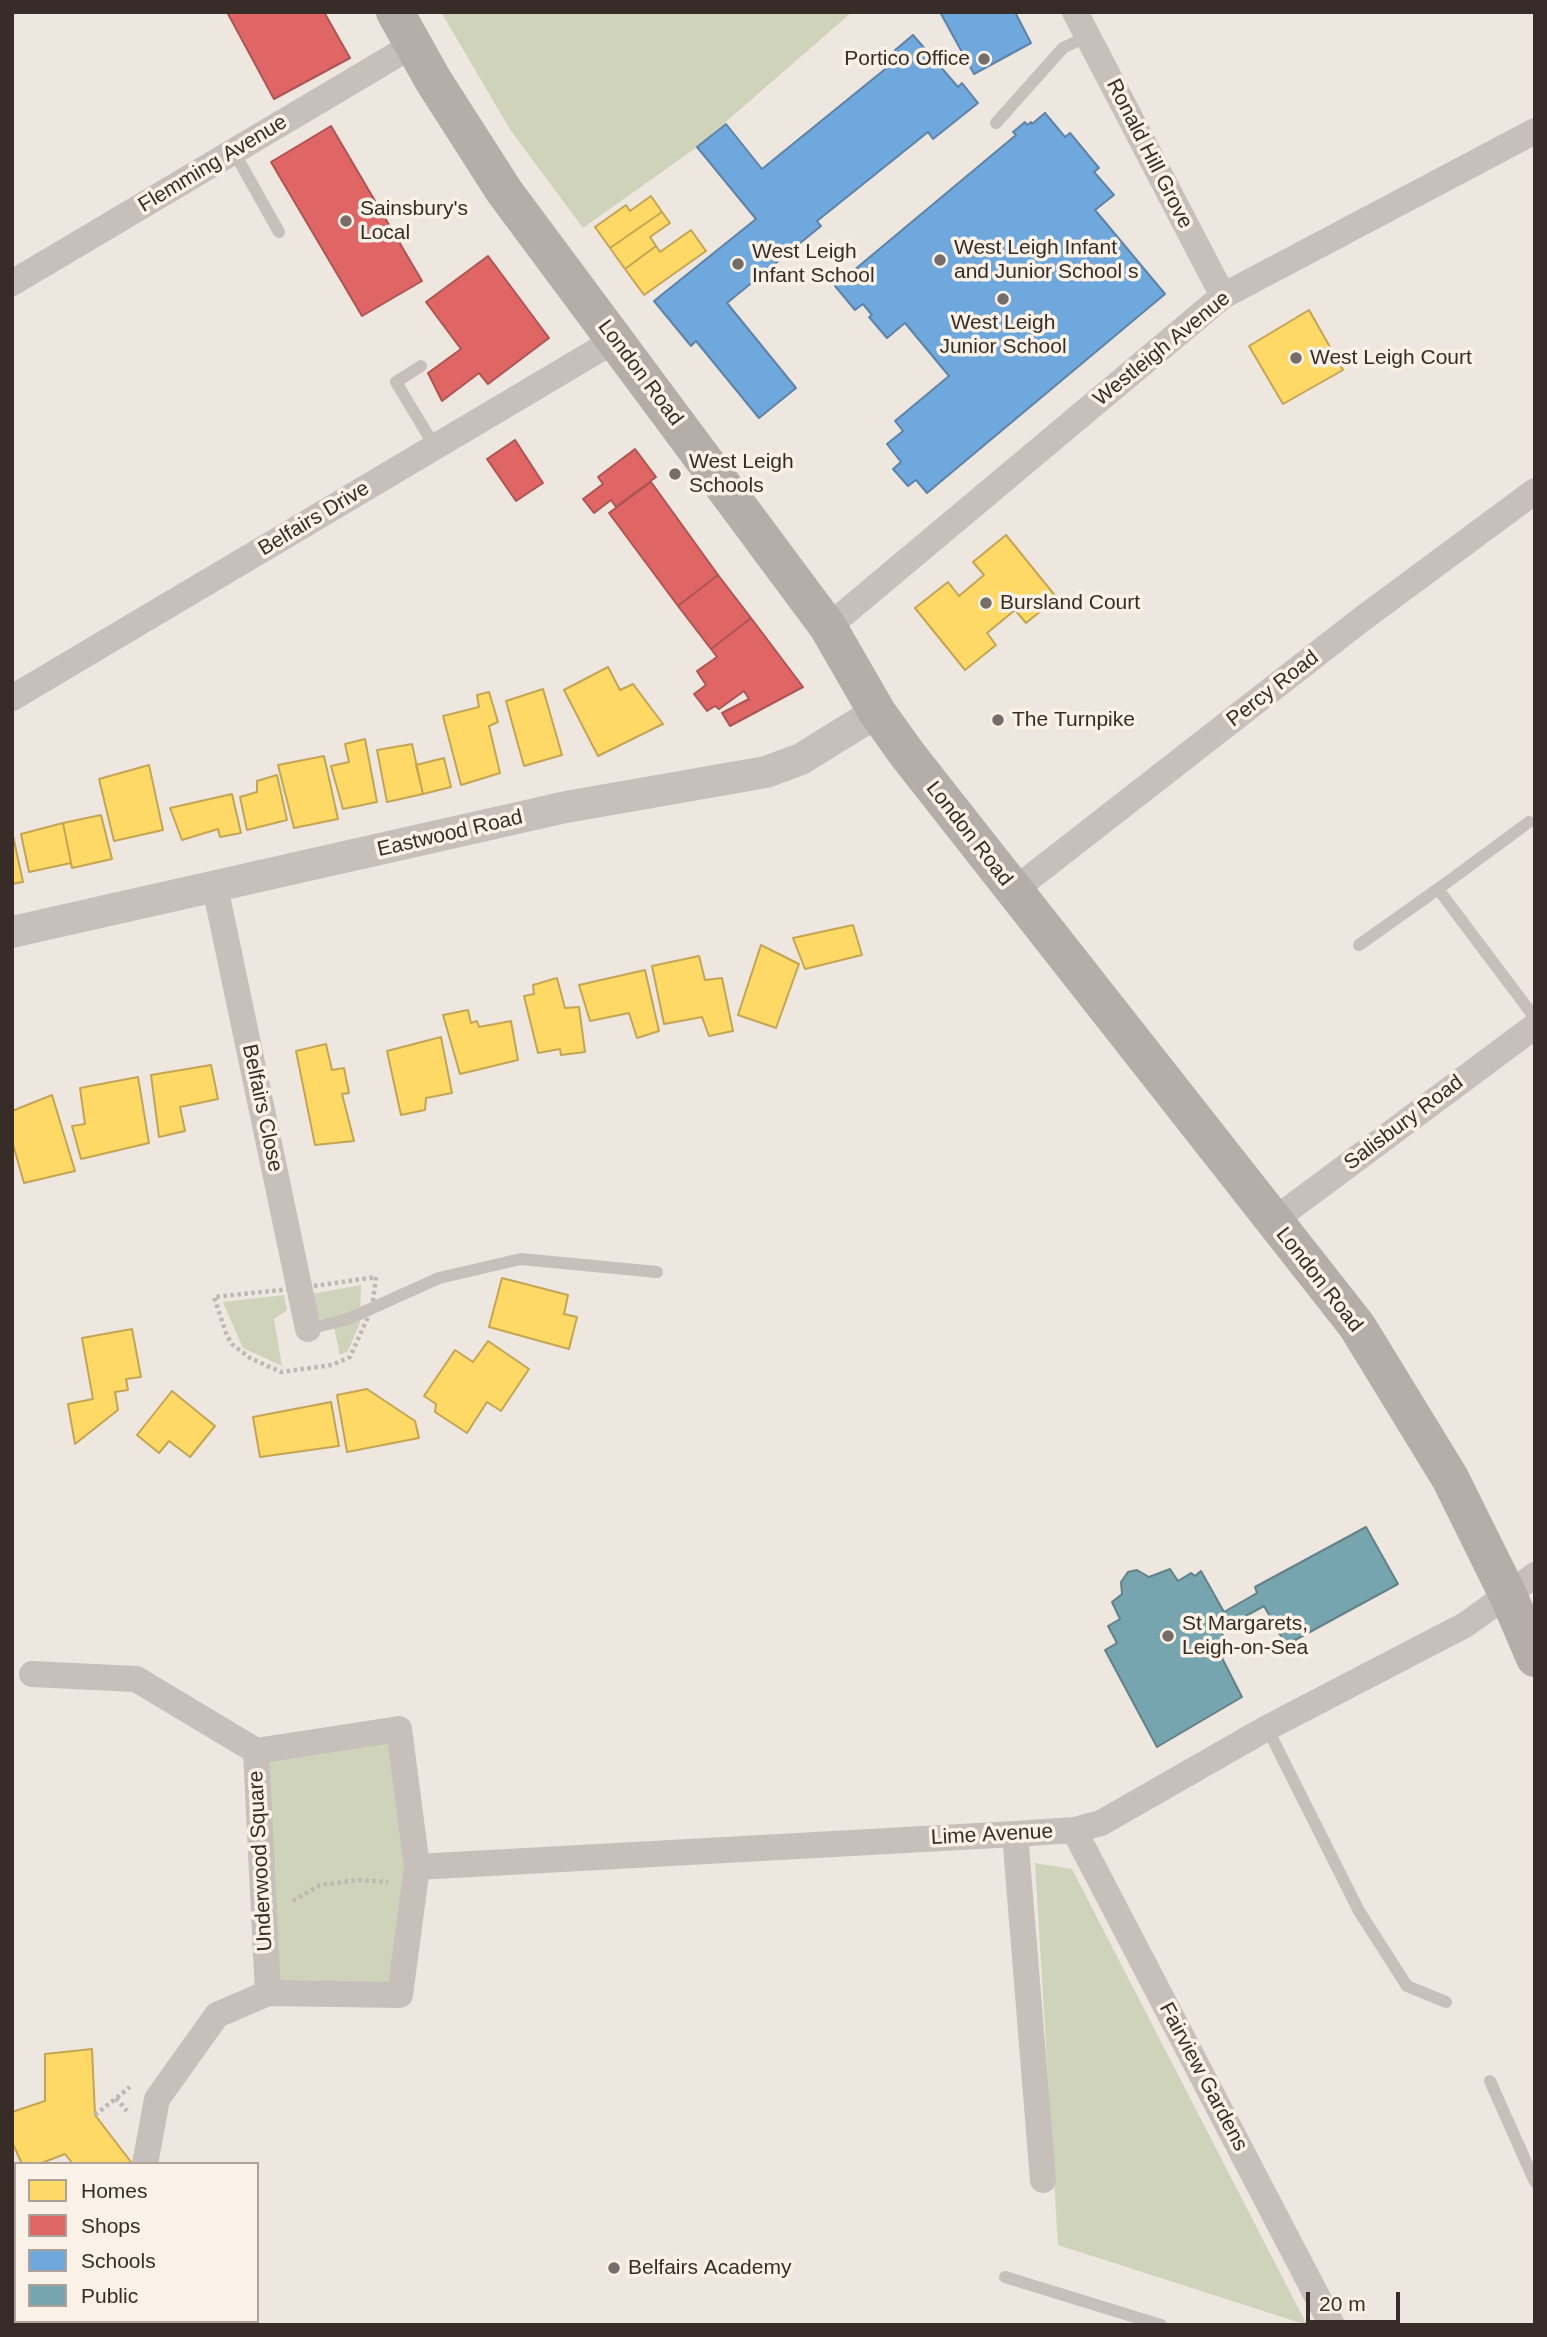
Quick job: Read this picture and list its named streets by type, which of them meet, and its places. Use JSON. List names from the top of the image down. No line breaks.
{"streets":{"main road":["London Road"],"street":["Ronald Hill Grove","Flemming Avenue","Westleigh Avenue","Belfairs Drive","Percy Road","Eastwood Road","Belfairs Close","Salisbury Road","Lime Avenue","Underwood Square","Fairview Gardens"]},"crossings":[["Ronald Hill Grove","Westleigh Avenue"],["Flemming Avenue","London Road"],["Westleigh Avenue","London Road"],["London Road","Belfairs Drive"],["London Road","Percy Road"],["London Road","Eastwood Road"],["London Road","Salisbury Road"],["London Road","Lime Avenue"],["Eastwood Road","Belfairs Close"],["Lime Avenue","Underwood Square"],["Lime Avenue","Fairview Gardens"]],"places":["Portico Office","Sainsbury's Local","West Leigh Infant and Junior School s","West Leigh Infant School","West Leigh Junior School","West Leigh Court","West Leigh Schools","Bursland Court","The Turnpike","St Margarets, Leigh-on-Sea","Belfairs Academy"],"legend":["Homes","Shops","Schools","Public"],"scale_bar":"20 m"}
